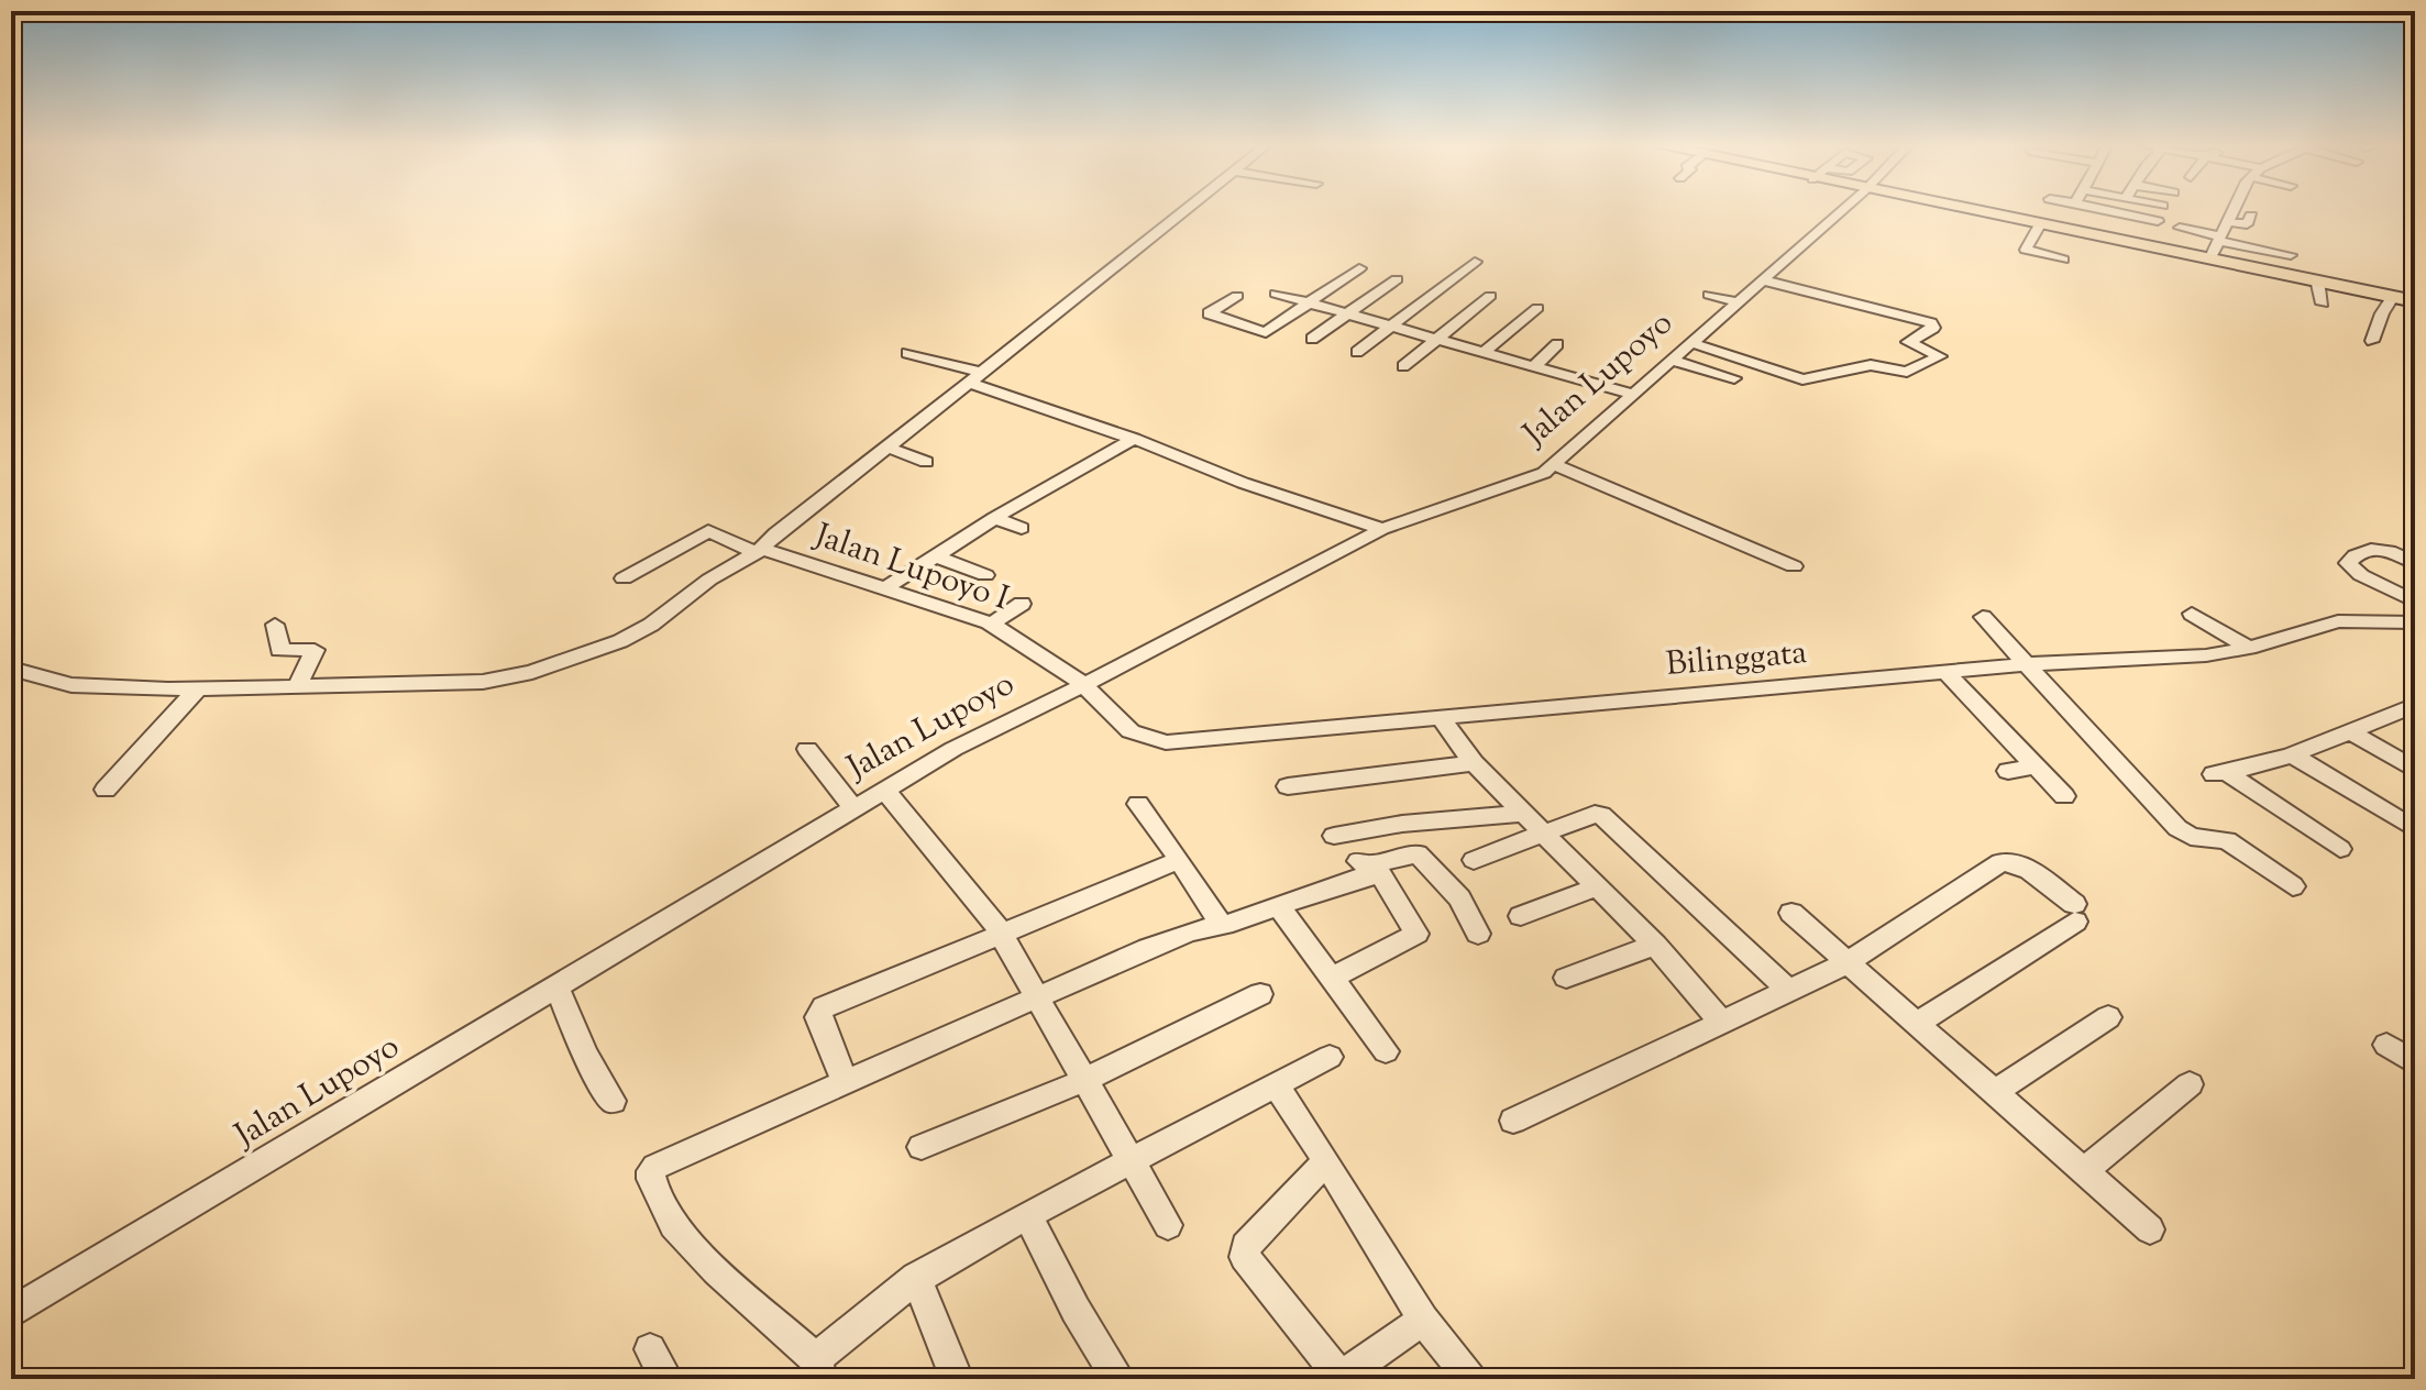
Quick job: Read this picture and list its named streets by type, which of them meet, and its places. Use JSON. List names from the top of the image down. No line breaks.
{"streets":{"street":["Jalan Lupoyo","Jalan Lupoyo I","Bilinggata"]},"crossings":[["Jalan Lupoyo","Jalan Lupoyo I"],["Jalan Lupoyo","Bilinggata"],["Jalan Lupoyo I","Bilinggata"]]}
